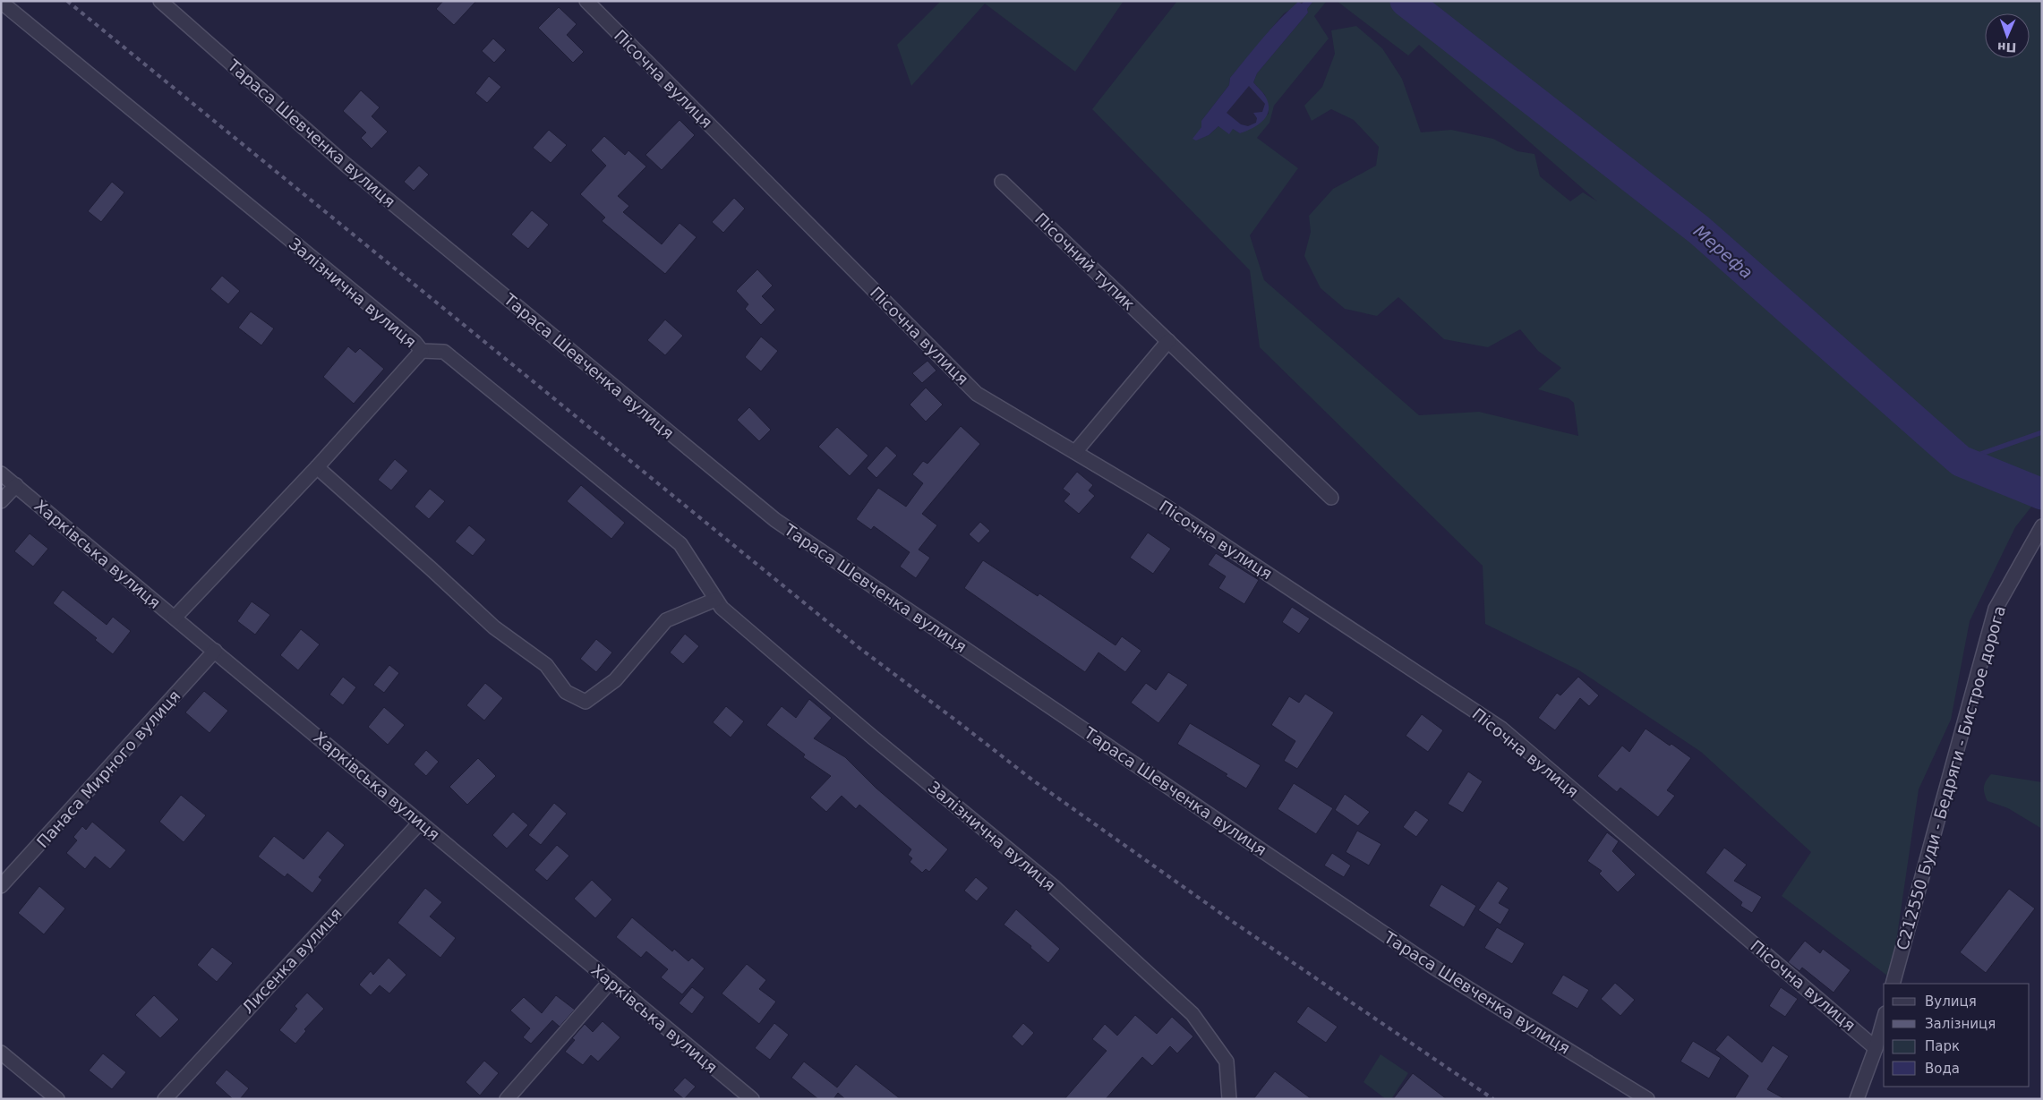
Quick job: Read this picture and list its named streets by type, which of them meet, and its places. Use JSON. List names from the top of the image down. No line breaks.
{"streets":{"street":["Пісочна вулиця","Тараса Шевченка вулиця","Пісочний тупик","Залізнична вулиця","Харківська вулиця","Панаса Мирного вулиця","С212550 Буди - Бедряги - Бистрое дорога","Лисенка вулиця"]},"crossings":[["Харківська вулиця","Панаса Мирного вулиця"],["Харківська вулиця","Лисенка вулиця"]],"water":["Мерефа"],"legend":["Вулиця","Залізниця","Парк","Вода"],"north":"bottom"}
